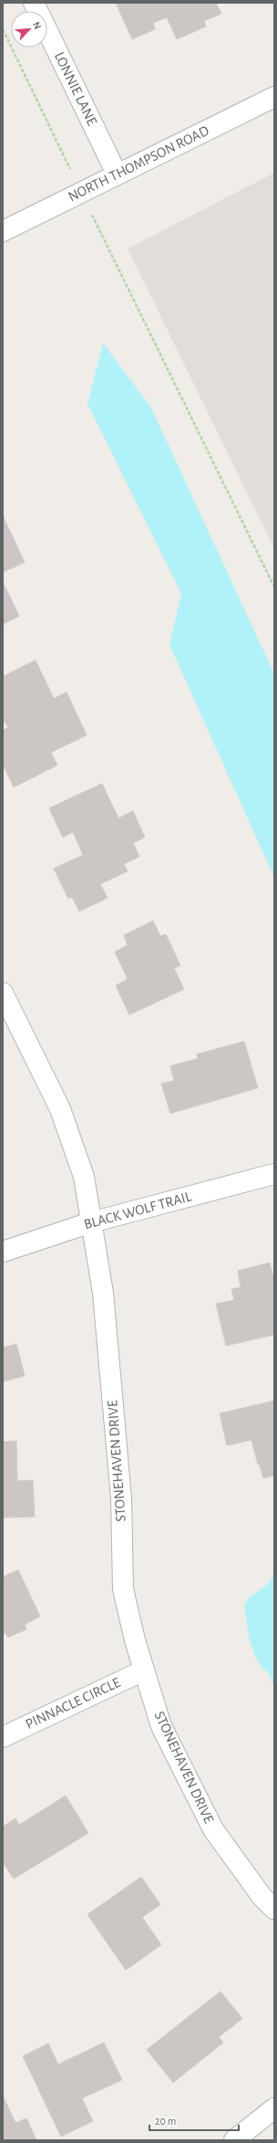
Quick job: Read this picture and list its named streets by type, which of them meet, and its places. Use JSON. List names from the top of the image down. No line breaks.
{"streets":{"street":["LONNIE LANE","NORTH THOMPSON ROAD","BLACK WOLF TRAIL","STONEHAVEN DRIVE","PINNACLE CIRCLE"]},"crossings":[["LONNIE LANE","NORTH THOMPSON ROAD"],["BLACK WOLF TRAIL","STONEHAVEN DRIVE"],["STONEHAVEN DRIVE","PINNACLE CIRCLE"]],"scale_bar":"20 m","north":"top right"}
